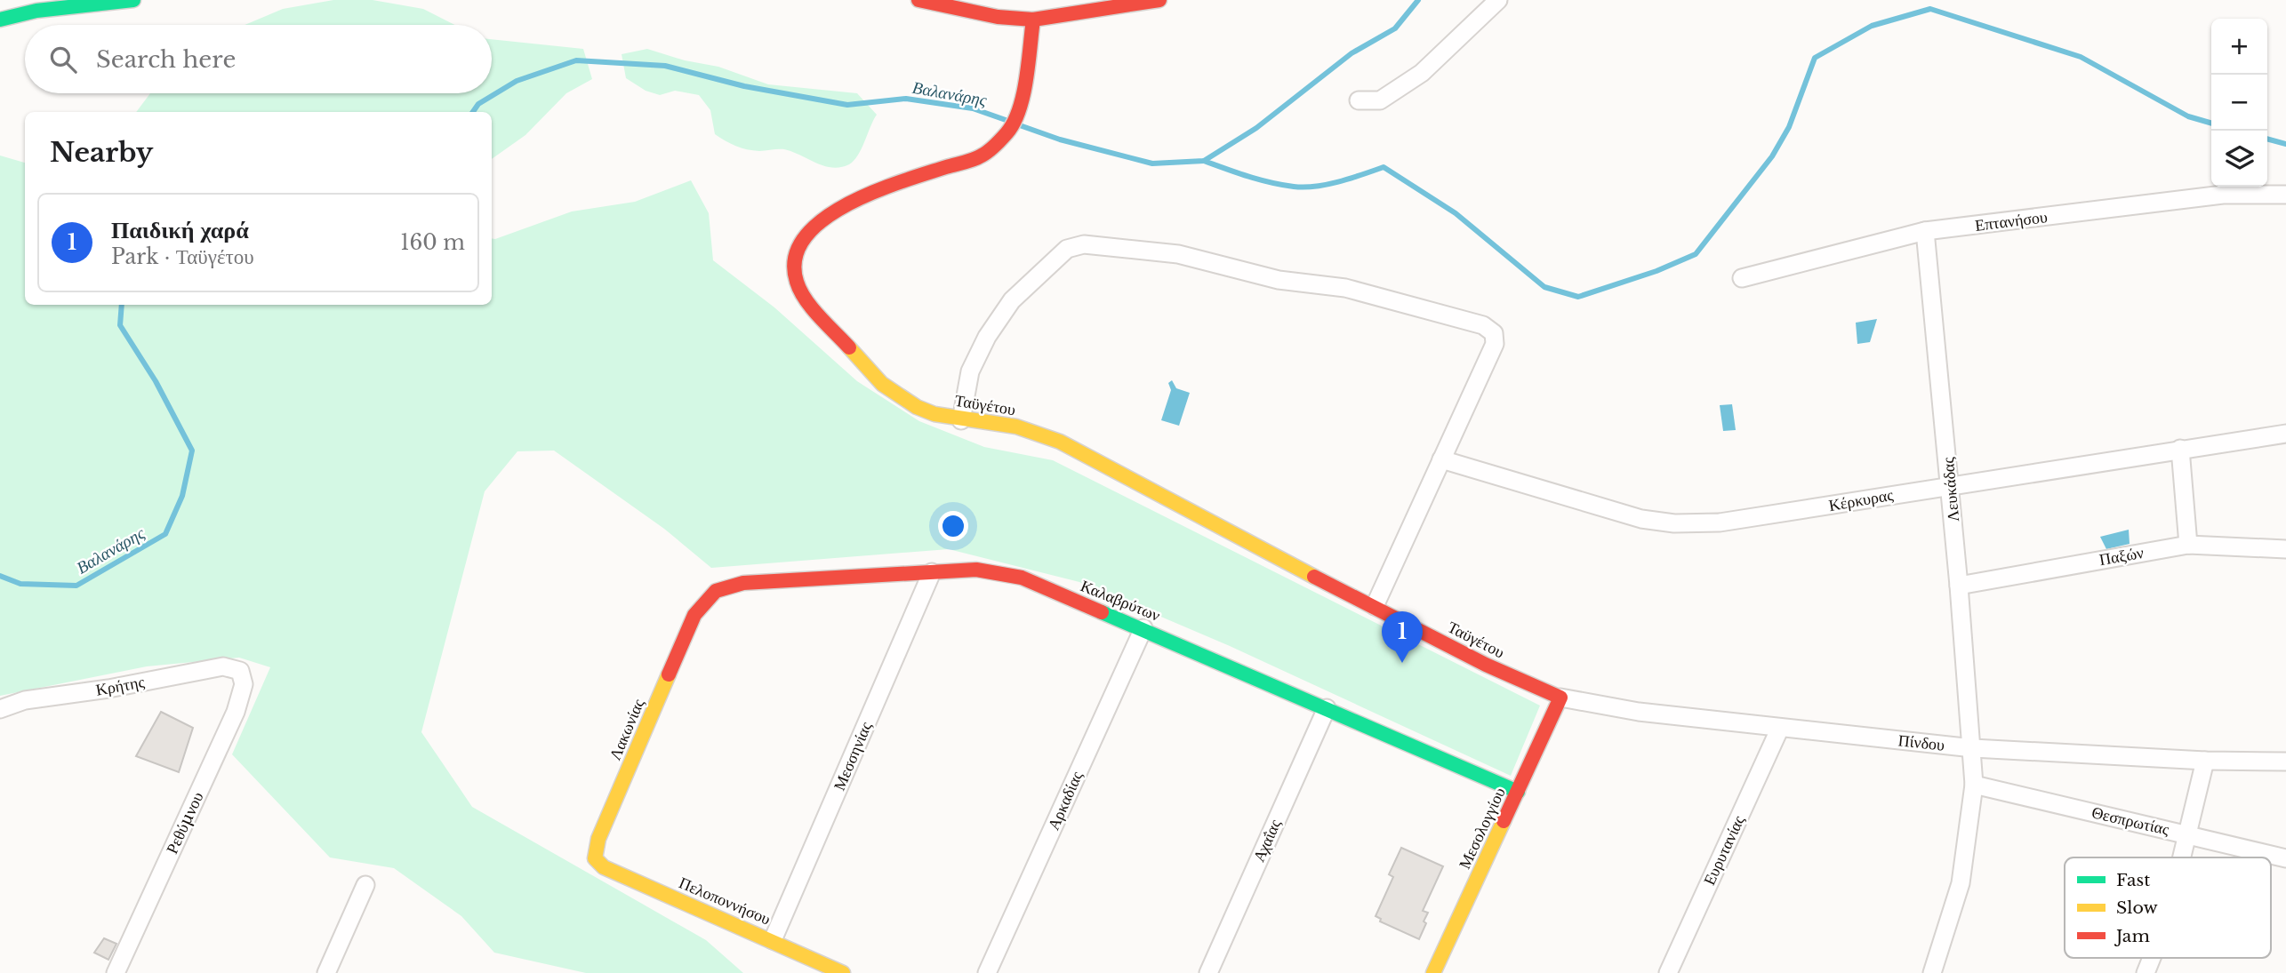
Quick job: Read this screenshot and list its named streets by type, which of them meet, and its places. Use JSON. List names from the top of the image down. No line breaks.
{"streets":{"street":["Επτανήσου","Ταϋγέτου","Λευκάδας","Κέρκυρας","Παξών","Καλαβρύτων","Κρήτης","Λακωνίας","Πίνδου","Μεσσηνίας","Αρκαδίας","Θεσπρωτίας","Ρεθύμνου","Μεσολογγίου","Αχαΐας","Ευρυτανίας","Πελοποννήσου"]},"crossings":[["Επτανήσου","Λευκάδας"],["Ταϋγέτου","Πίνδου"],["Ταϋγέτου","Μεσολογγίου"],["Λευκάδας","Κέρκυρας"],["Λευκάδας","Παξών"],["Λευκάδας","Πίνδου"],["Λευκάδας","Θεσπρωτίας"],["Καλαβρύτων","Λακωνίας"],["Καλαβρύτων","Μεσσηνίας"],["Καλαβρύτων","Αρκαδίας"],["Καλαβρύτων","Μεσολογγίου"],["Καλαβρύτων","Αχαΐας"],["Κρήτης","Ρεθύμνου"],["Λακωνίας","Πελοποννήσου"],["Πίνδου","Μεσολογγίου"],["Πίνδου","Ευρυτανίας"],["Μεσσηνίας","Πελοποννήσου"]],"water":["Βαλανάρης"],"legend":["Fast","Slow","Jam"],"page":{"map_buttons":["+","−"],"search":"Search here","heading":"Nearby","list":[{"mark":"1","name":"Παιδική χαρά","note":"Park · Ταϋγέτου","value":"160 m"}],"pins":"1"}}
